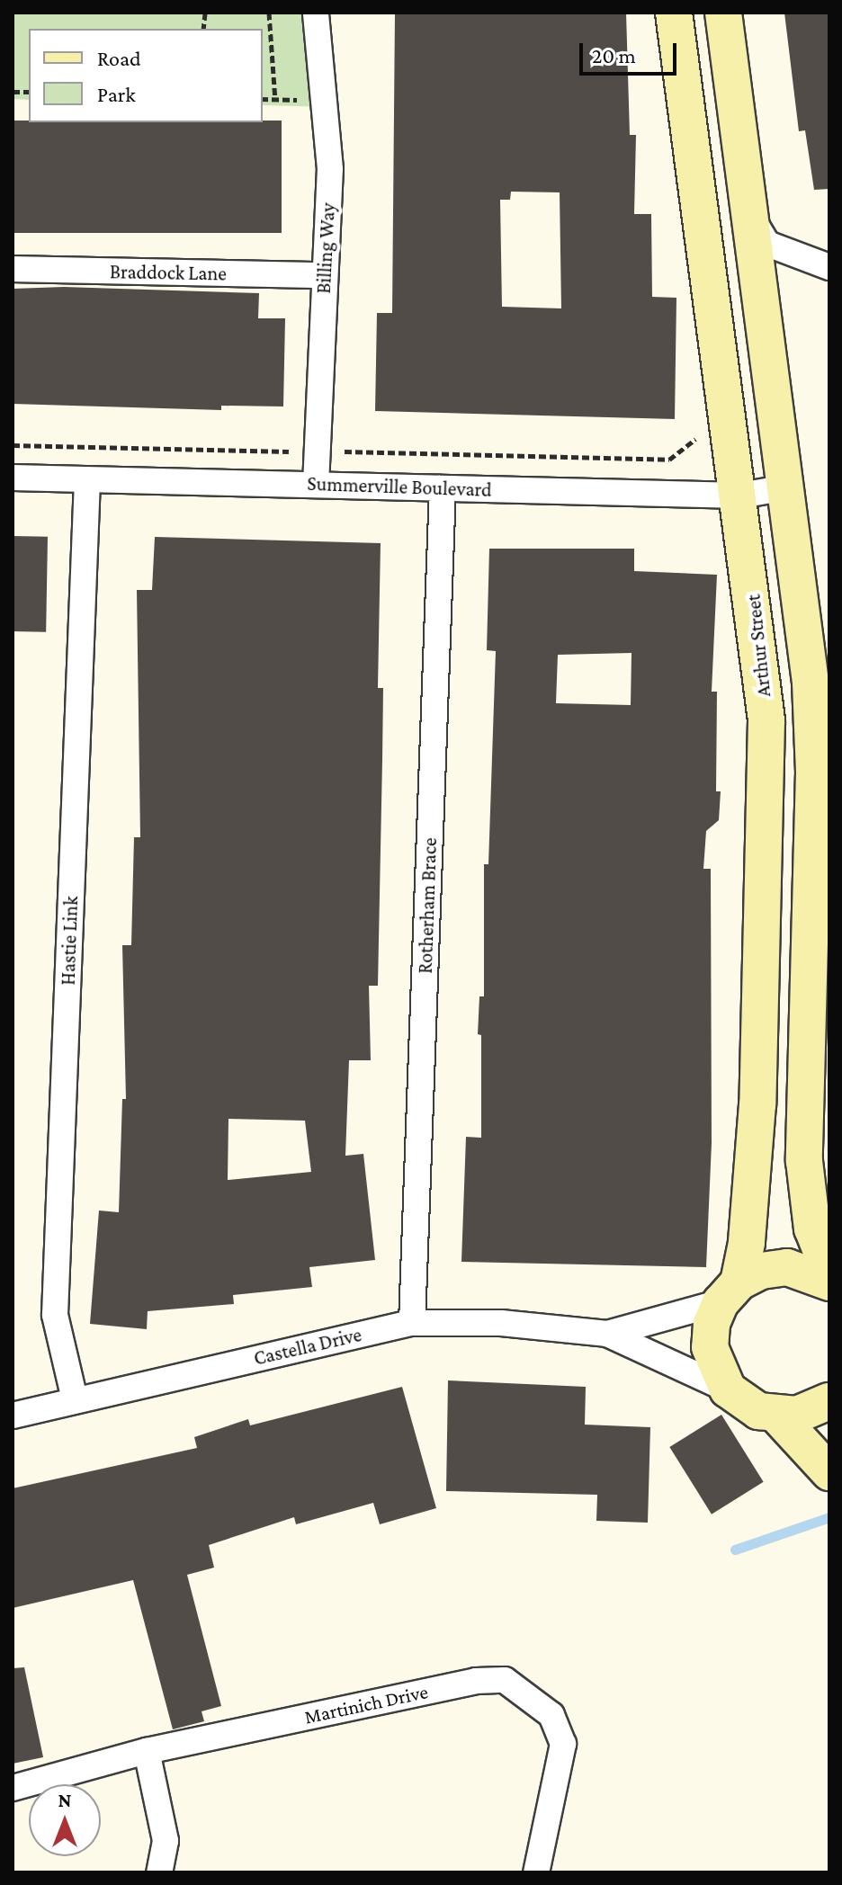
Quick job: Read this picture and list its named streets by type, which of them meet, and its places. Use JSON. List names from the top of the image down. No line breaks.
{"streets":{"street":["Billing Way","Braddock Lane","Summerville Boulevard","Arthur Street","Rotherham Brace","Hastie Link","Castella Drive","Martinich Drive"]},"crossings":[["Billing Way","Braddock Lane"],["Billing Way","Summerville Boulevard"],["Summerville Boulevard","Arthur Street"],["Summerville Boulevard","Rotherham Brace"],["Summerville Boulevard","Hastie Link"],["Arthur Street","Castella Drive"],["Rotherham Brace","Castella Drive"],["Hastie Link","Castella Drive"]],"legend":["Road","Park"],"scale_bar":"20 m","north":"top"}
